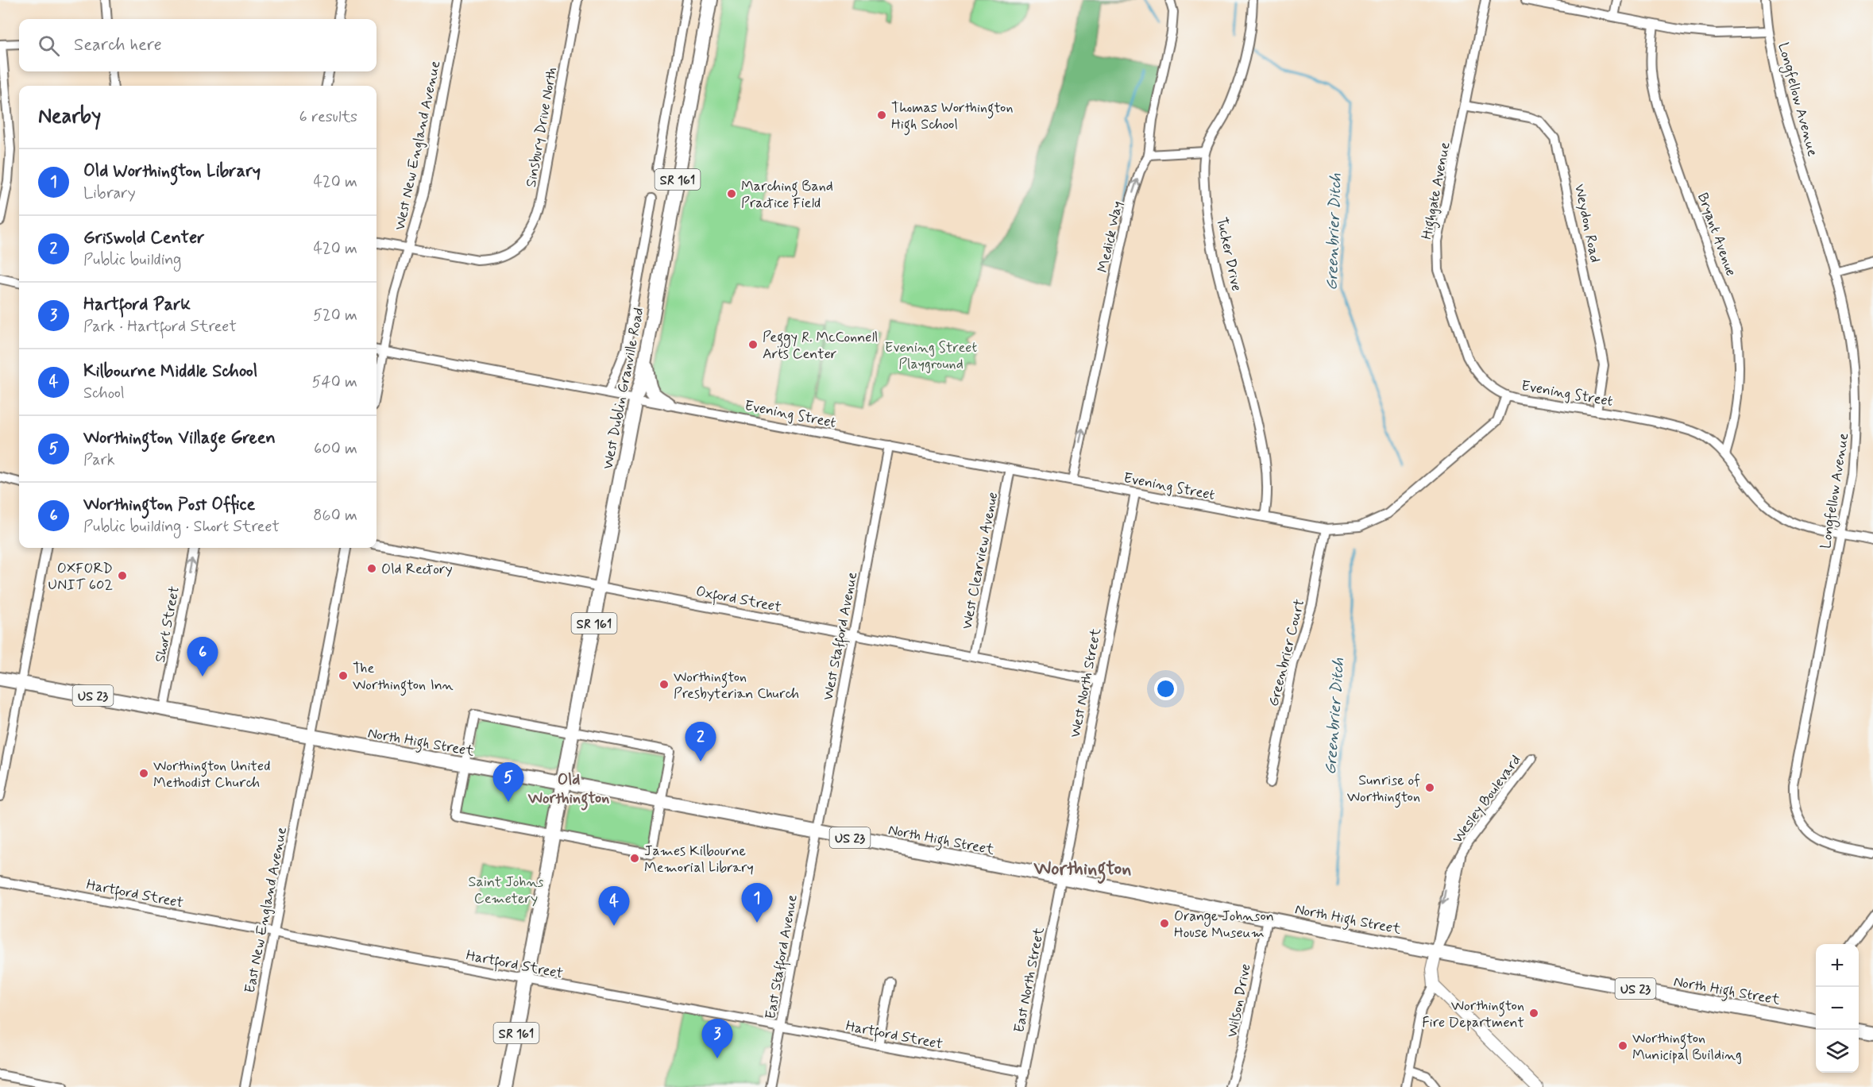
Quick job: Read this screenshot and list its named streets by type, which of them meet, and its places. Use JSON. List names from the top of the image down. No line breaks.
{"streets":{"main road":["SR 161","West Dublin Granville Road","US 23","North High Street"],"street":["Longfellow Avenue","Sinsbury Drive North","West New England Avenue","Highgate Avenue","Weydon Road","Bryant Avenue","Medick Way","Tucker Drive","Evening Street","West Clearview Avenue","Oxford Street","Short Street","West Stafford Avenue","Greenbrier Court","West North Street","Wesley Boulevard","Hartford Street","East New England Avenue","East Stafford Avenue","East North Street","Wilson Drive"]},"crossings":[["Longfellow Avenue","Evening Street"],["Sinsbury Drive North","West New England Avenue"],["West New England Avenue","Evening Street"],["SR 161","West Dublin Granville Road"],["SR 161","North High Street"],["SR 161","Hartford Street"],["Highgate Avenue","Weydon Road"],["Highgate Avenue","Evening Street"],["Weydon Road","Evening Street"],["Bryant Avenue","Evening Street"],["Medick Way","Evening Street"],["Tucker Drive","Evening Street"],["West Dublin Granville Road","Evening Street"],["West Dublin Granville Road","Oxford Street"],["West Dublin Granville Road","North High Street"],["Evening Street","West Clearview Avenue"],["Evening Street","West Stafford Avenue"],["Evening Street","Greenbrier Court"],["Evening Street","West North Street"],["West Clearview Avenue","Oxford Street"],["Oxford Street","West Stafford Avenue"],["Oxford Street","West North Street"],["Short Street","North High Street"],["West Stafford Avenue","North High Street"],["West Stafford Avenue","East Stafford Avenue"],["West North Street","North High Street"],["West North Street","East North Street"],["North High Street","Wesley Boulevard"],["North High Street","East New England Avenue"],["North High Street","East Stafford Avenue"],["North High Street","East North Street"],["North High Street","Wilson Drive"],["Hartford Street","East New England Avenue"],["Hartford Street","East Stafford Avenue"],["Hartford Street","East North Street"]],"one_way":["Medick Way","Short Street"],"districts":["Old Worthington","Worthington"],"water":["Greenbrier Ditch"],"parks":["Evening Street Playground","Saint Johns Cemetery"],"places":["Thomas Worthington High School","Marching Band Practice Field","Peggy R. McConnell Arts Center","Old Rectory","OXFORD UNIT 602","The Worthington Inn","Worthington Presbyterian Church","Worthington United Methodist Church","Sunrise of Worthington","James Kilbourne Memorial Library","Orange Johnson House Museum","Worthington Fire Department","Worthington Municipal Building"],"page":{"search":"Search here","heading":["Nearby","6 results"],"list":[{"mark":"1","name":"Old Worthington Library","note":"Library","value":"420 m"},{"mark":"2","name":"Griswold Center","note":"Public building","value":"420 m"},{"mark":"3","name":"Hartford Park","note":"Park · Hartford Street","value":"520 m"},{"mark":"4","name":"Kilbourne Middle School","note":"School","value":"540 m"},{"mark":"5","name":"Worthington Village Green","note":"Park","value":"600 m"},{"mark":"6","name":"Worthington Post Office","note":"Public building · Short Street","value":"860 m"}],"pins":["6","2","5","1","4","3"],"map_buttons":["+","−"]}}
